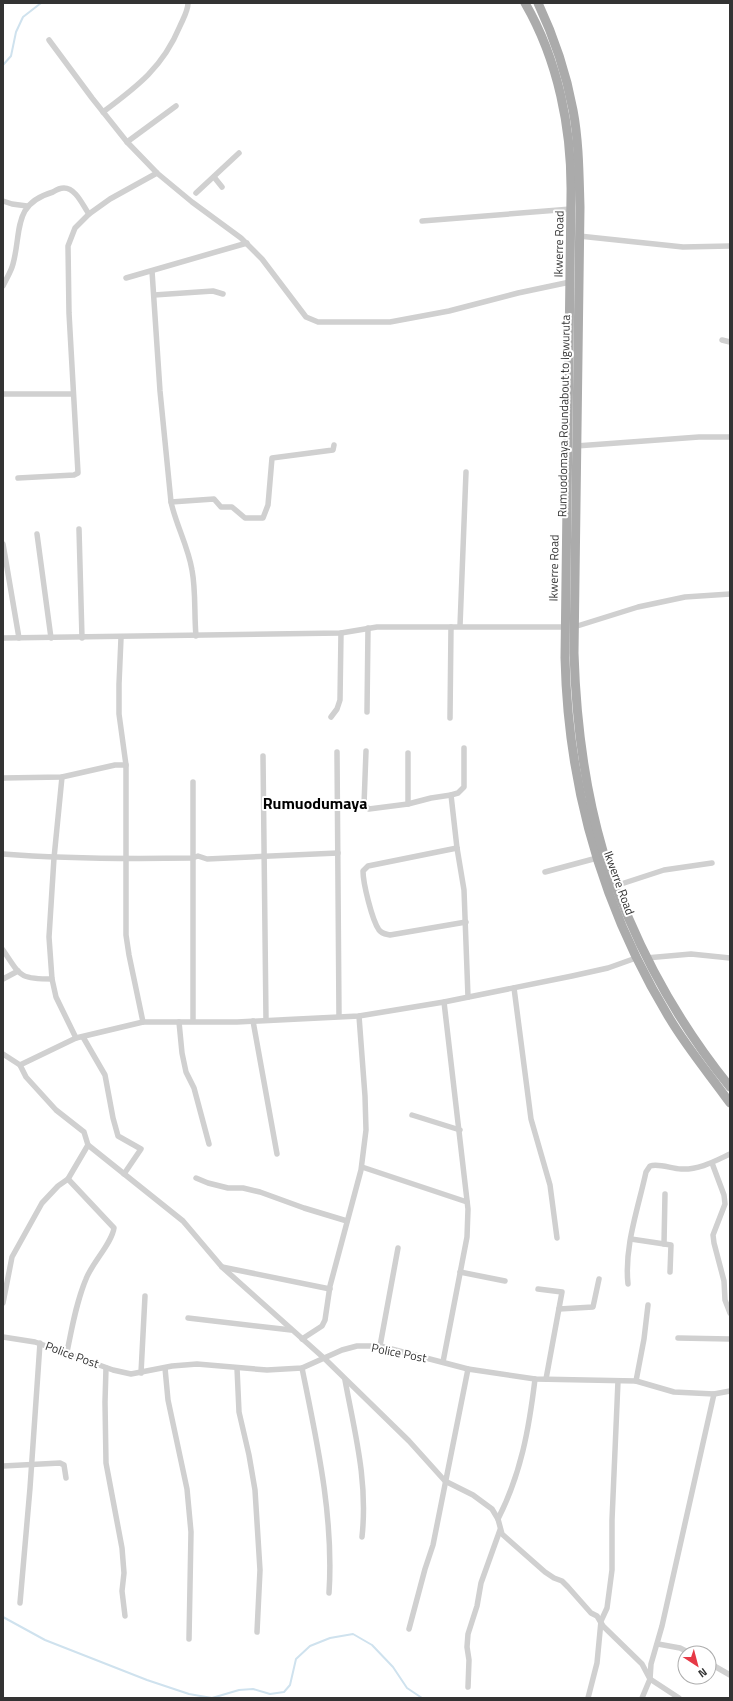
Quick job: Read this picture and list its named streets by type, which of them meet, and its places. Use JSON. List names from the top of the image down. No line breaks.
{"streets":{"main road":["Ikwerre Road","Rumuodomaya Roundabout to Igwuruta"],"street":["Police Post"]},"crossings":[["Ikwerre Road","Rumuodomaya Roundabout to Igwuruta"]],"districts":["Rumuodumaya"],"north":"bottom right"}
